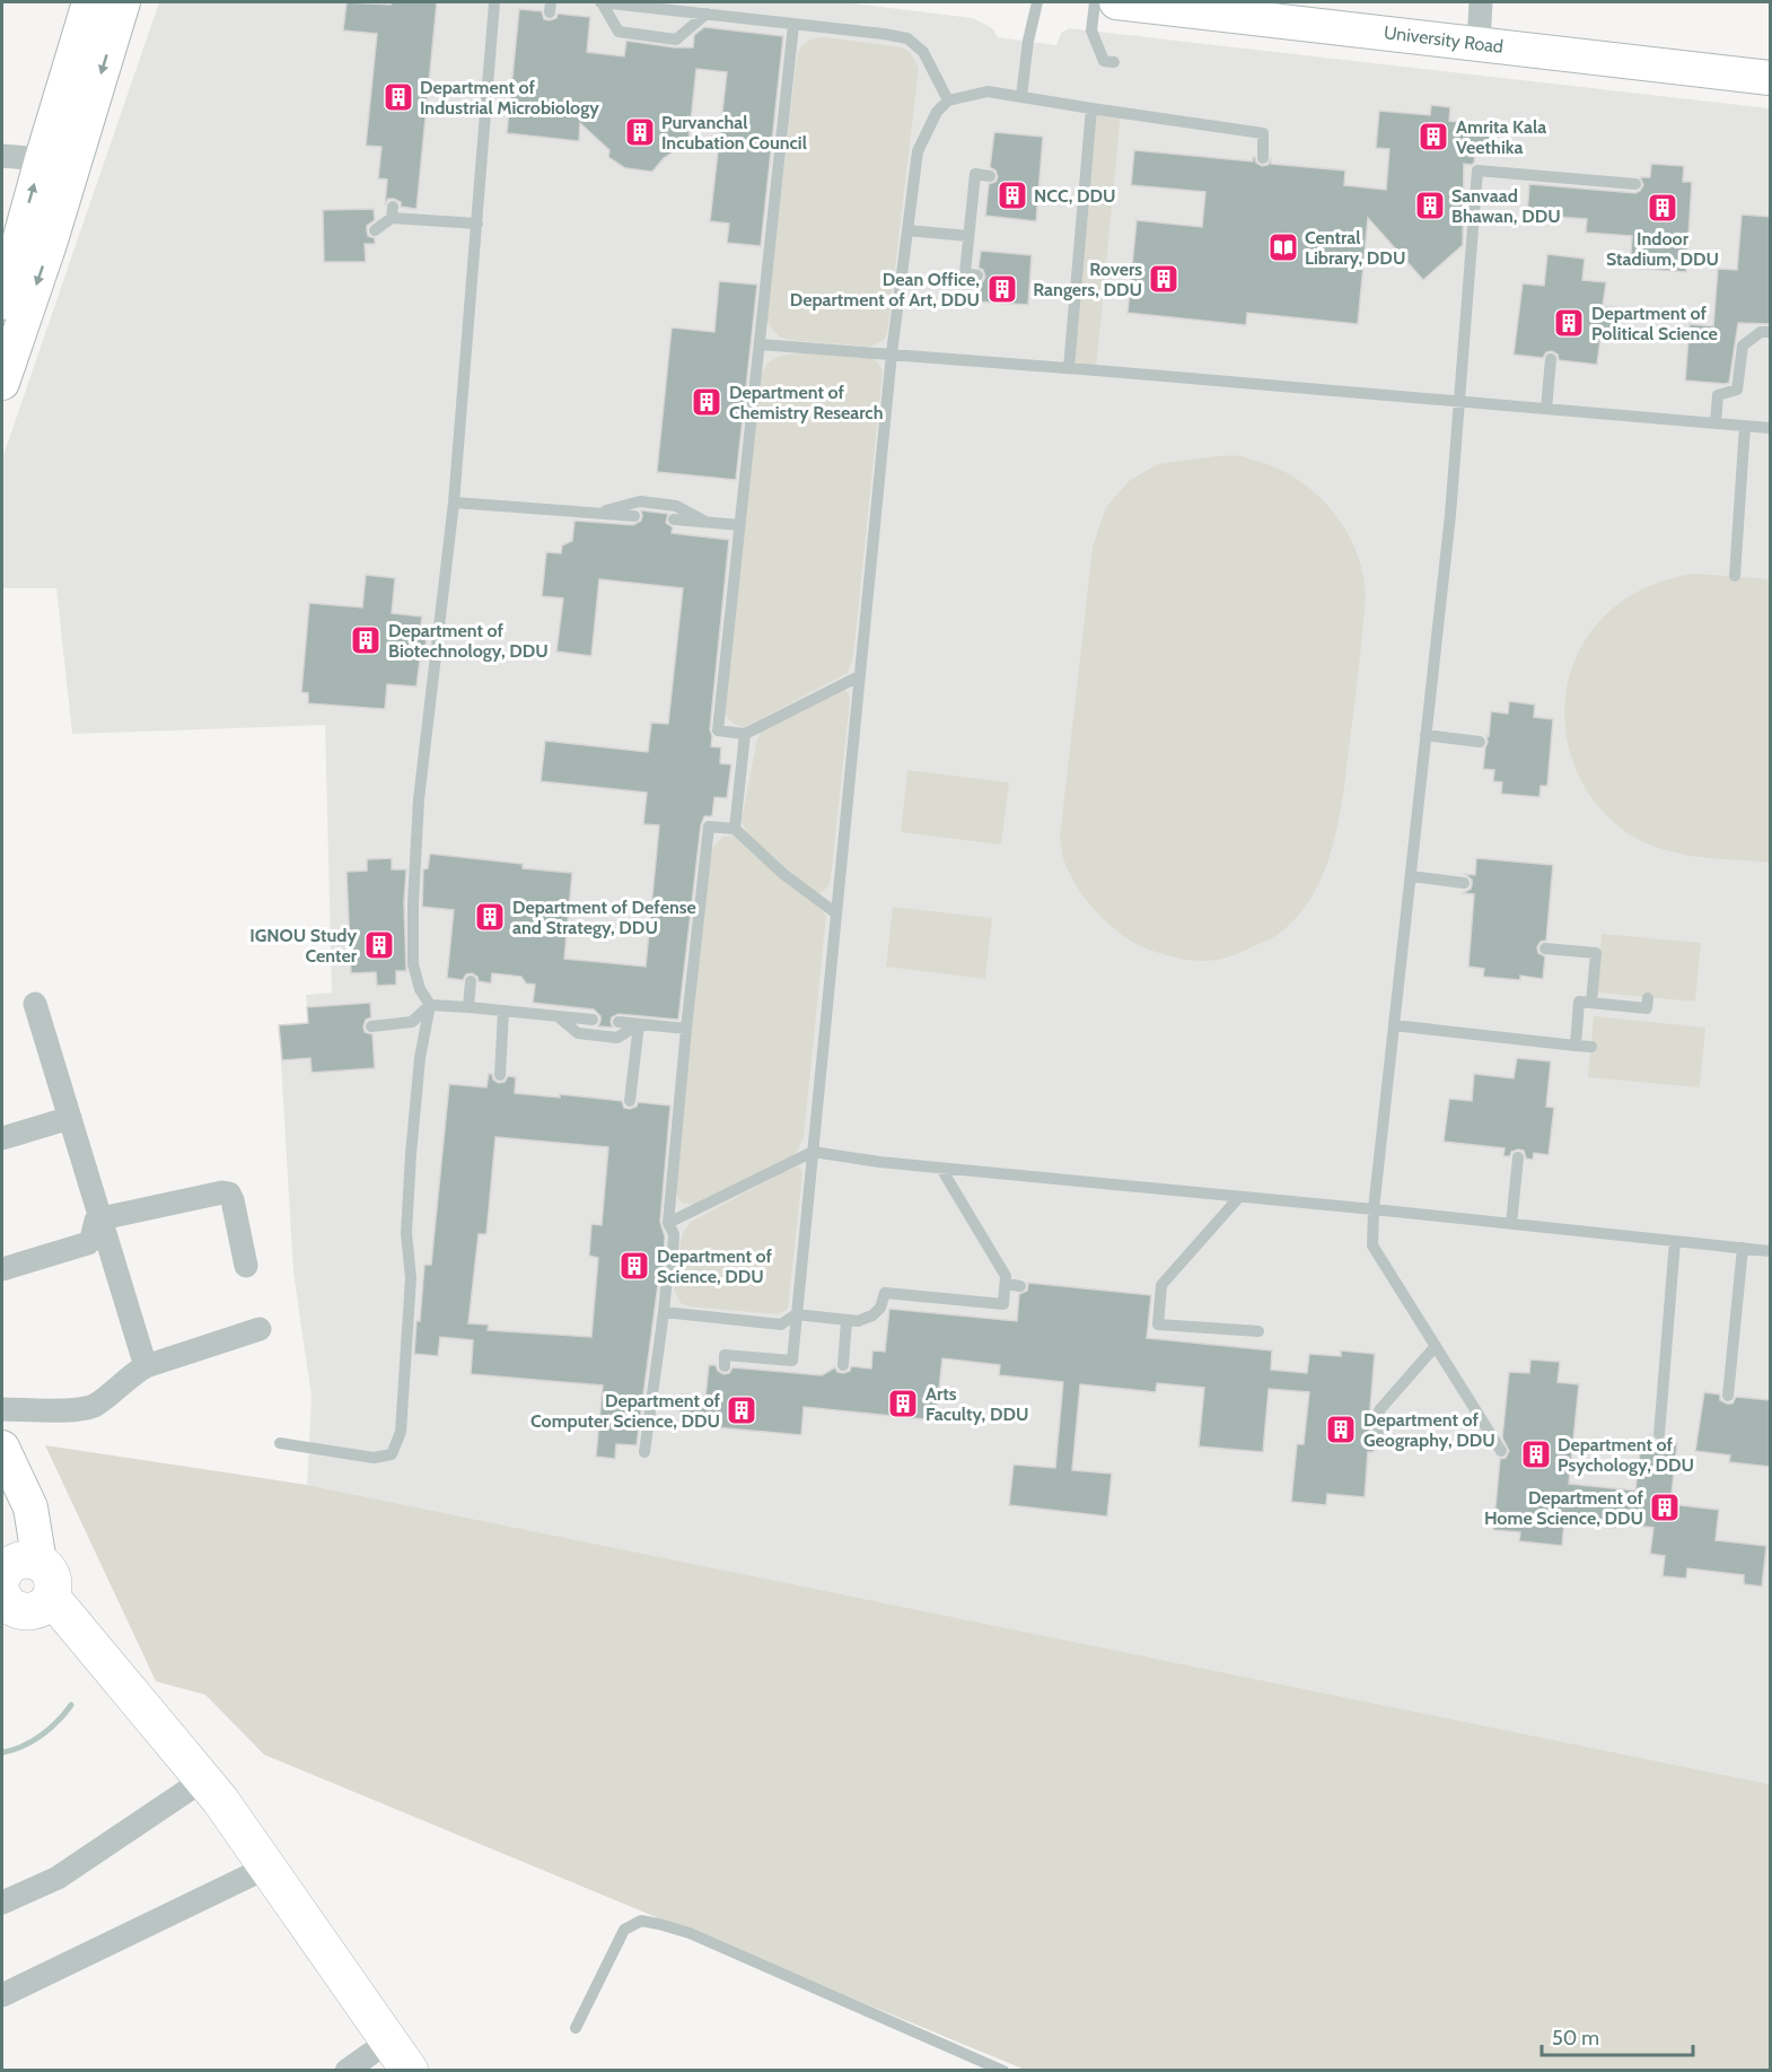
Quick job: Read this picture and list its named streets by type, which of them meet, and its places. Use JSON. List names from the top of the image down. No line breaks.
{"streets":{"main road":["University Road"]},"places":{"building":["Department of Industrial Microbiology","Purvanchal Incubation Council","Amrita Kala Veethika","NCC, DDU","Sanvaad Bhawan, DDU","Indoor Stadium, DDU","Rovers Rangers, DDU","Dean Office, Department of Art, DDU","Department of Political Science","Department of Chemistry Research","Department of Biotechnology, DDU","Department of Defense and Strategy, DDU","IGNOU Study Center","Department of Science, DDU","Arts Faculty, DDU","Department of Computer Science, DDU","Department of Geography, DDU","Department of Psychology, DDU","Department of Home Science, DDU"],"library":["Central Library, DDU"]},"scale_bar":"50 m"}
